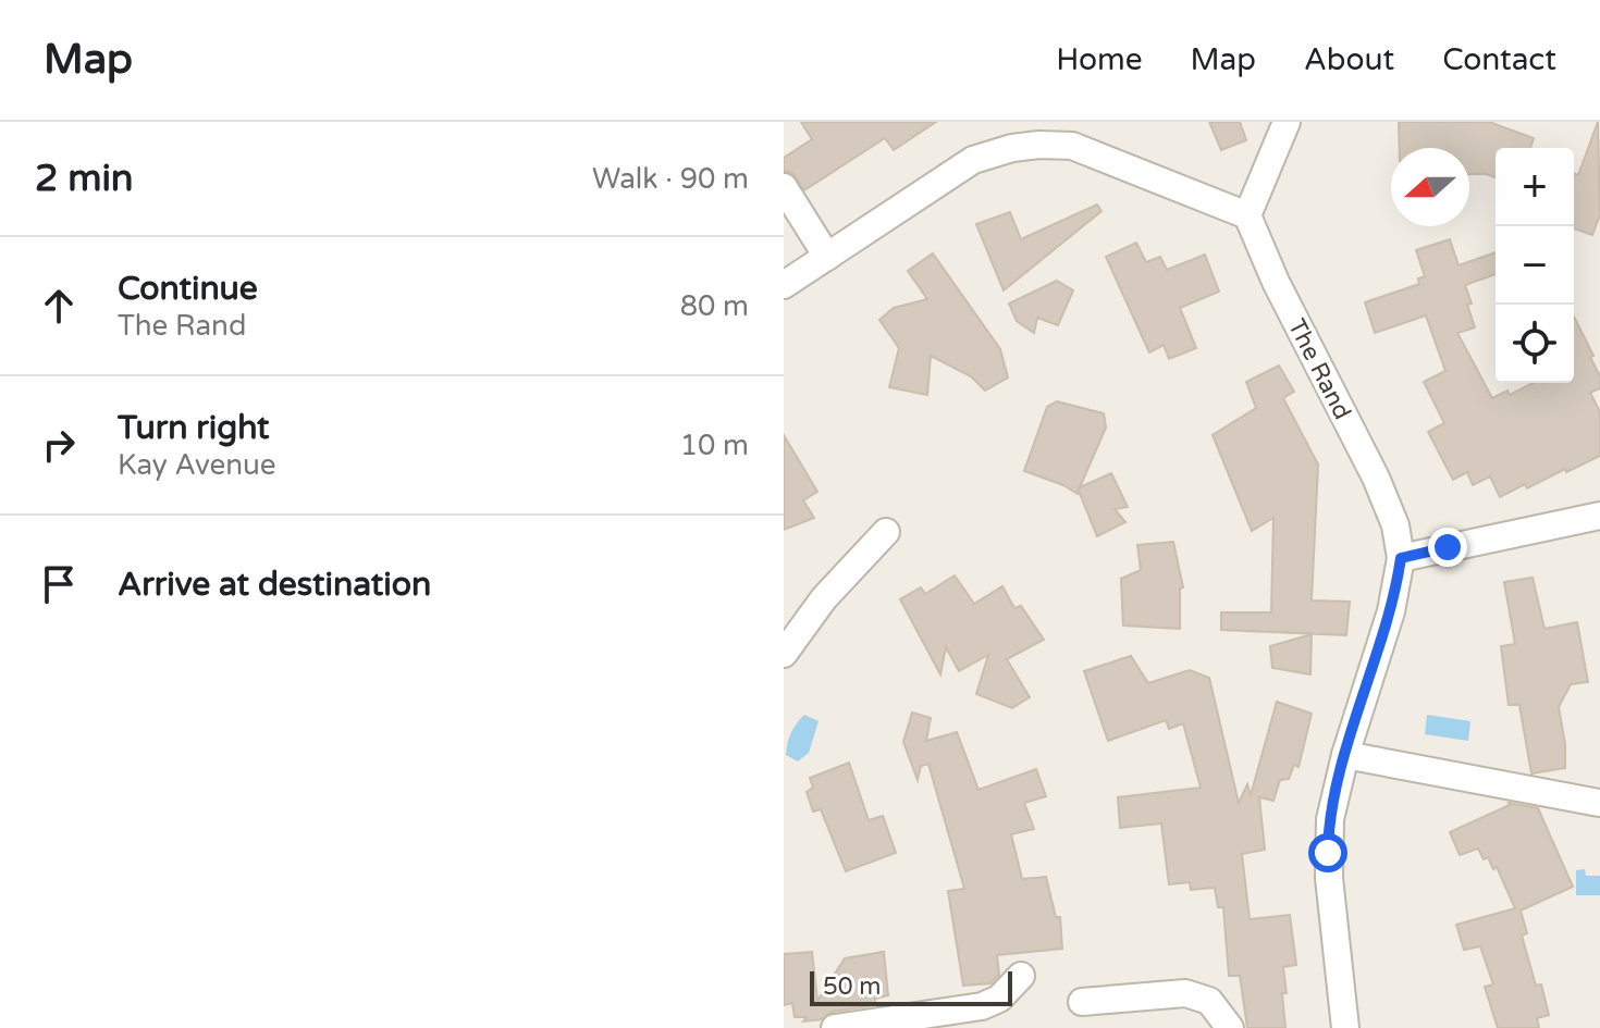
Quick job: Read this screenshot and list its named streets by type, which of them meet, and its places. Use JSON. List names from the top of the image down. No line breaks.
{"streets":{"street":["The Rand"]},"scale_bar":"50 m","north":"left","page":{"header":"Map","nav":["Home","Map","About","Contact"],"heading":["2 min","Walk · 90 m"],"map_buttons":["+","−"],"list":[["Continue","The Rand","80 m"],["Turn right","Kay Avenue","10 m"],"Arrive at destination"],"scale":"50 m"}}
